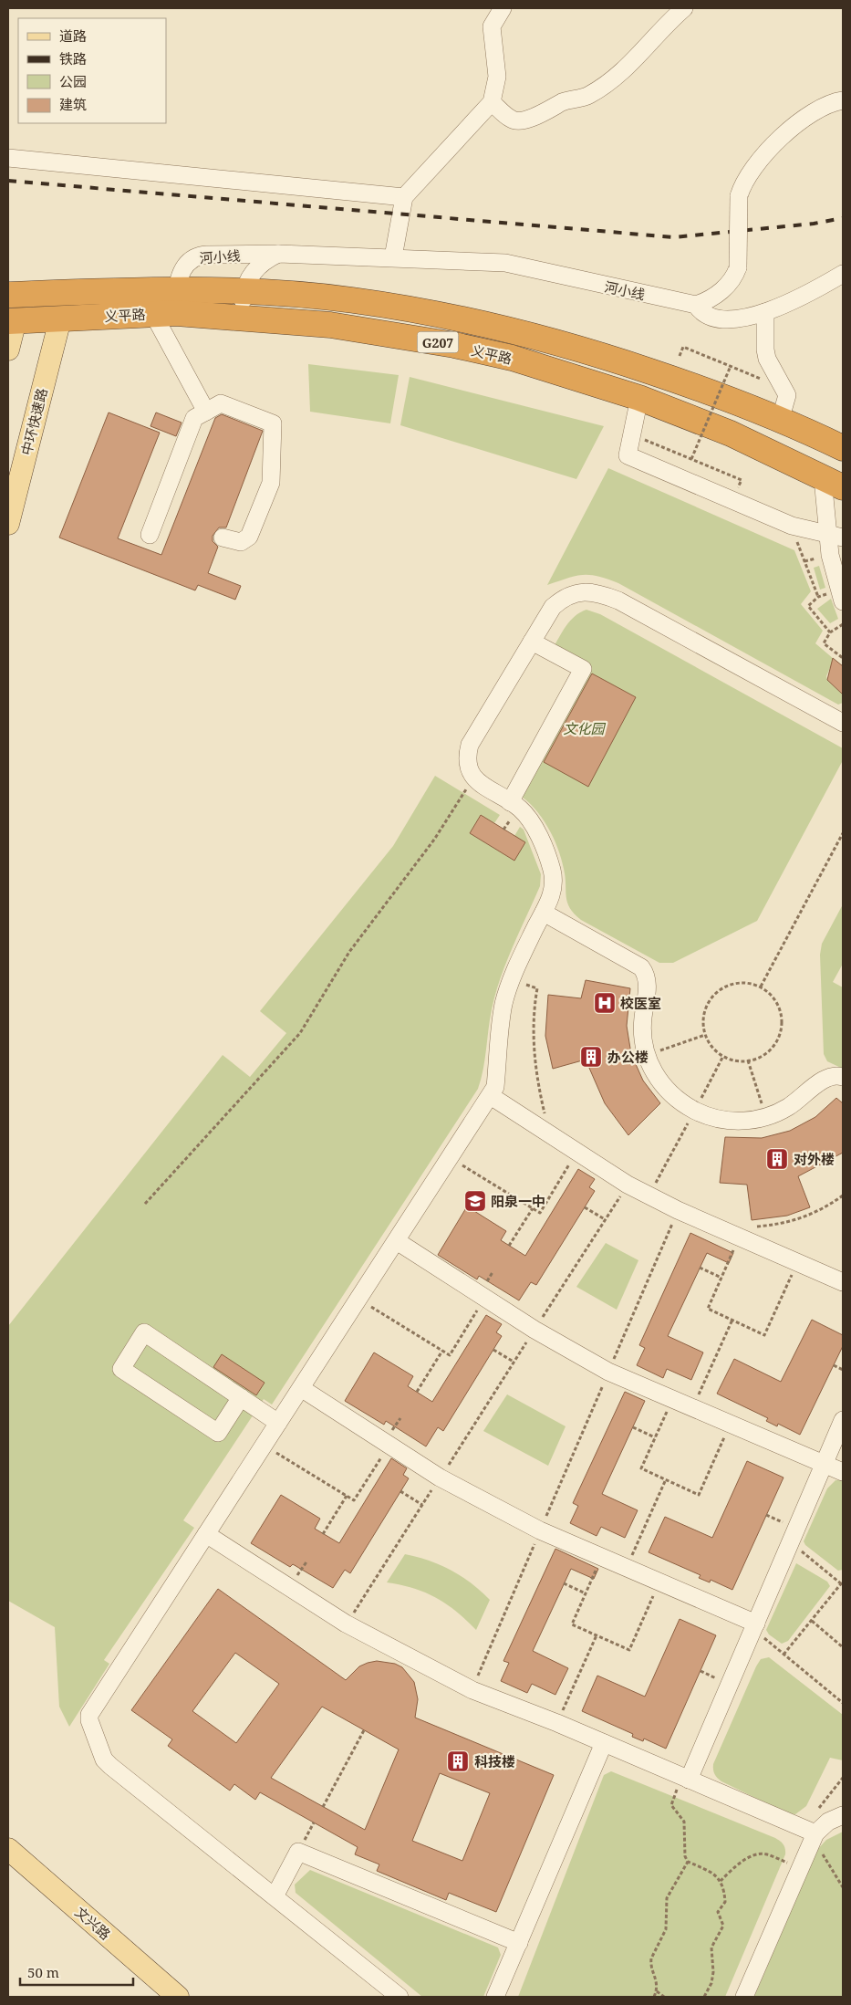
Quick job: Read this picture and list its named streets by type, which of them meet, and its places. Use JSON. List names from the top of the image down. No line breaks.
{"streets":{"highway":["义平路","G207"],"main road":["中环快速路","文兴路"],"street":["河小线"]},"crossings":[["河小线","义平路"],["义平路","中环快速路"]],"parks":["文化园"],"places":{"hospital":["校医室"],"building":["办公楼","对外楼","科技楼"],"school or university":["阳泉一中"]},"legend":["道路","铁路","公园","建筑"],"scale_bar":"50 m"}
